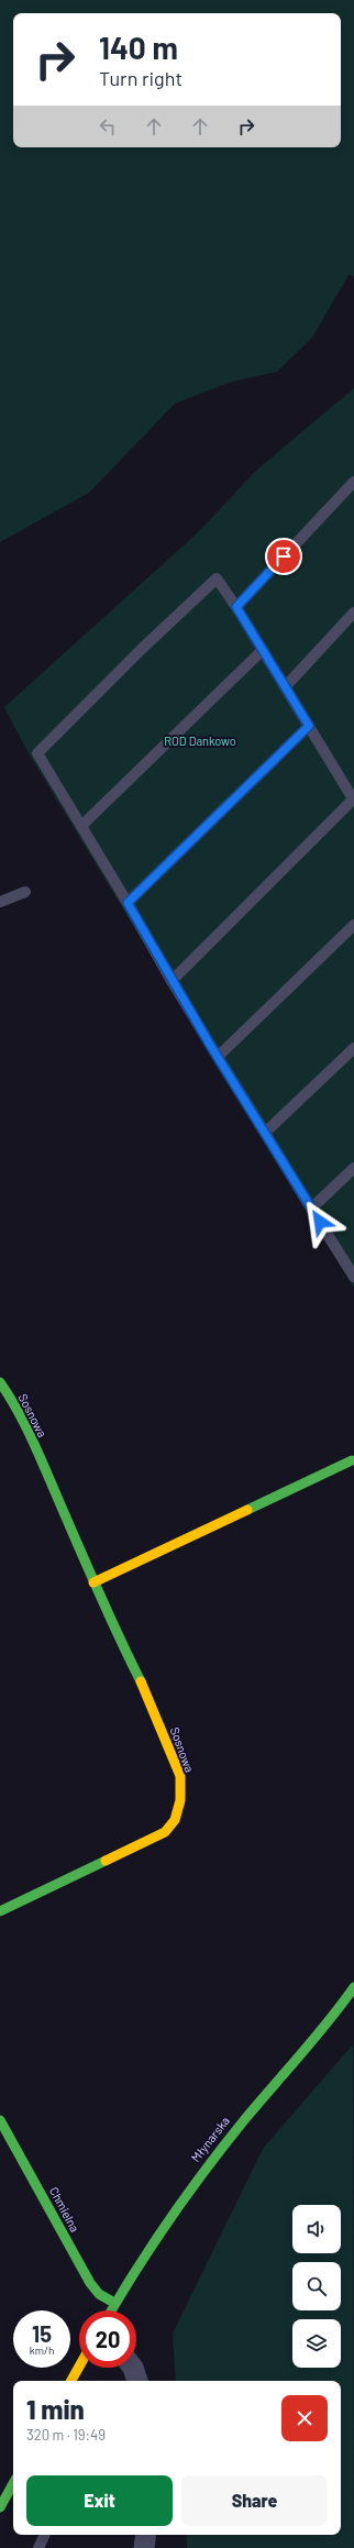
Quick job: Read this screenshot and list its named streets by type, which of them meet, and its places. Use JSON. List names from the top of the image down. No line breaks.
{"streets":{"street":["Sosnowa","Młynarska","Chmielna"]},"crossings":[["Młynarska","Chmielna"]],"parks":["ROD Dankowo"],"page":{"turn":["140 m","Turn right"],"speed":"15 km/h","limit":"20","heading":["1 min","320 m · 19:49"],"buttons":["Exit","Share"]}}
